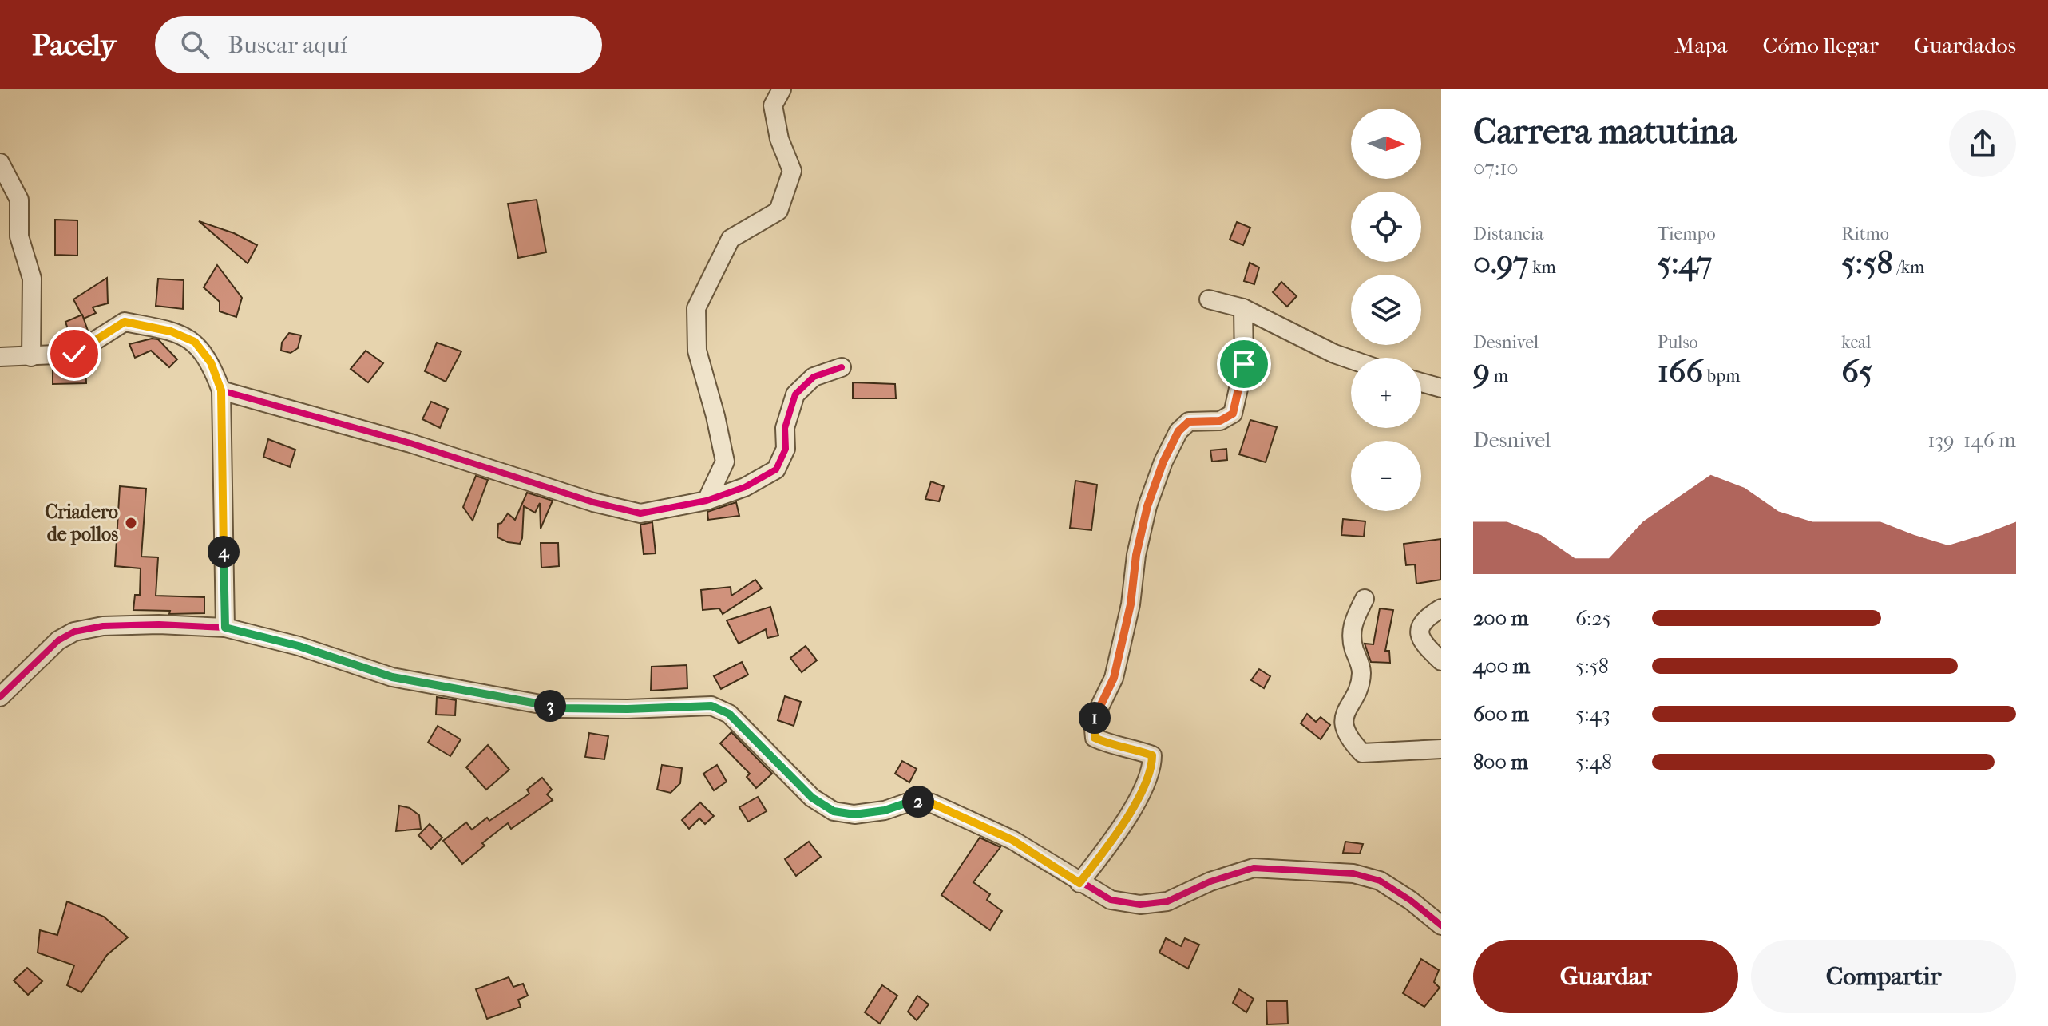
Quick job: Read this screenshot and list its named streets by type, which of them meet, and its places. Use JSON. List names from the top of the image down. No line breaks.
{"places":["Criadero de pollos"],"north":"right","page":{"header":"Pacely","search":"Buscar aquí","nav":["Mapa","Cómo llegar","Guardados"],"heading":["Carrera matutina","07:10"],"map_buttons":["+","−"],"stats":[["Distancia","0.97 km"],["Tiempo","5:47"],["Ritmo","5:58 /km"],["Desnivel","9 m"],["Pulso","166 bpm"],["kcal","65"]],"chart":["Desnivel","139–146 m"],"pins":["4","3","1","2"],"list":[{"name":"200 m","note":"6:25"},{"name":"400 m","note":"5:58"},{"name":"600 m","note":"5:43"},{"name":"800 m","note":"5:48"}],"buttons":["Guardar","Compartir"]}}
